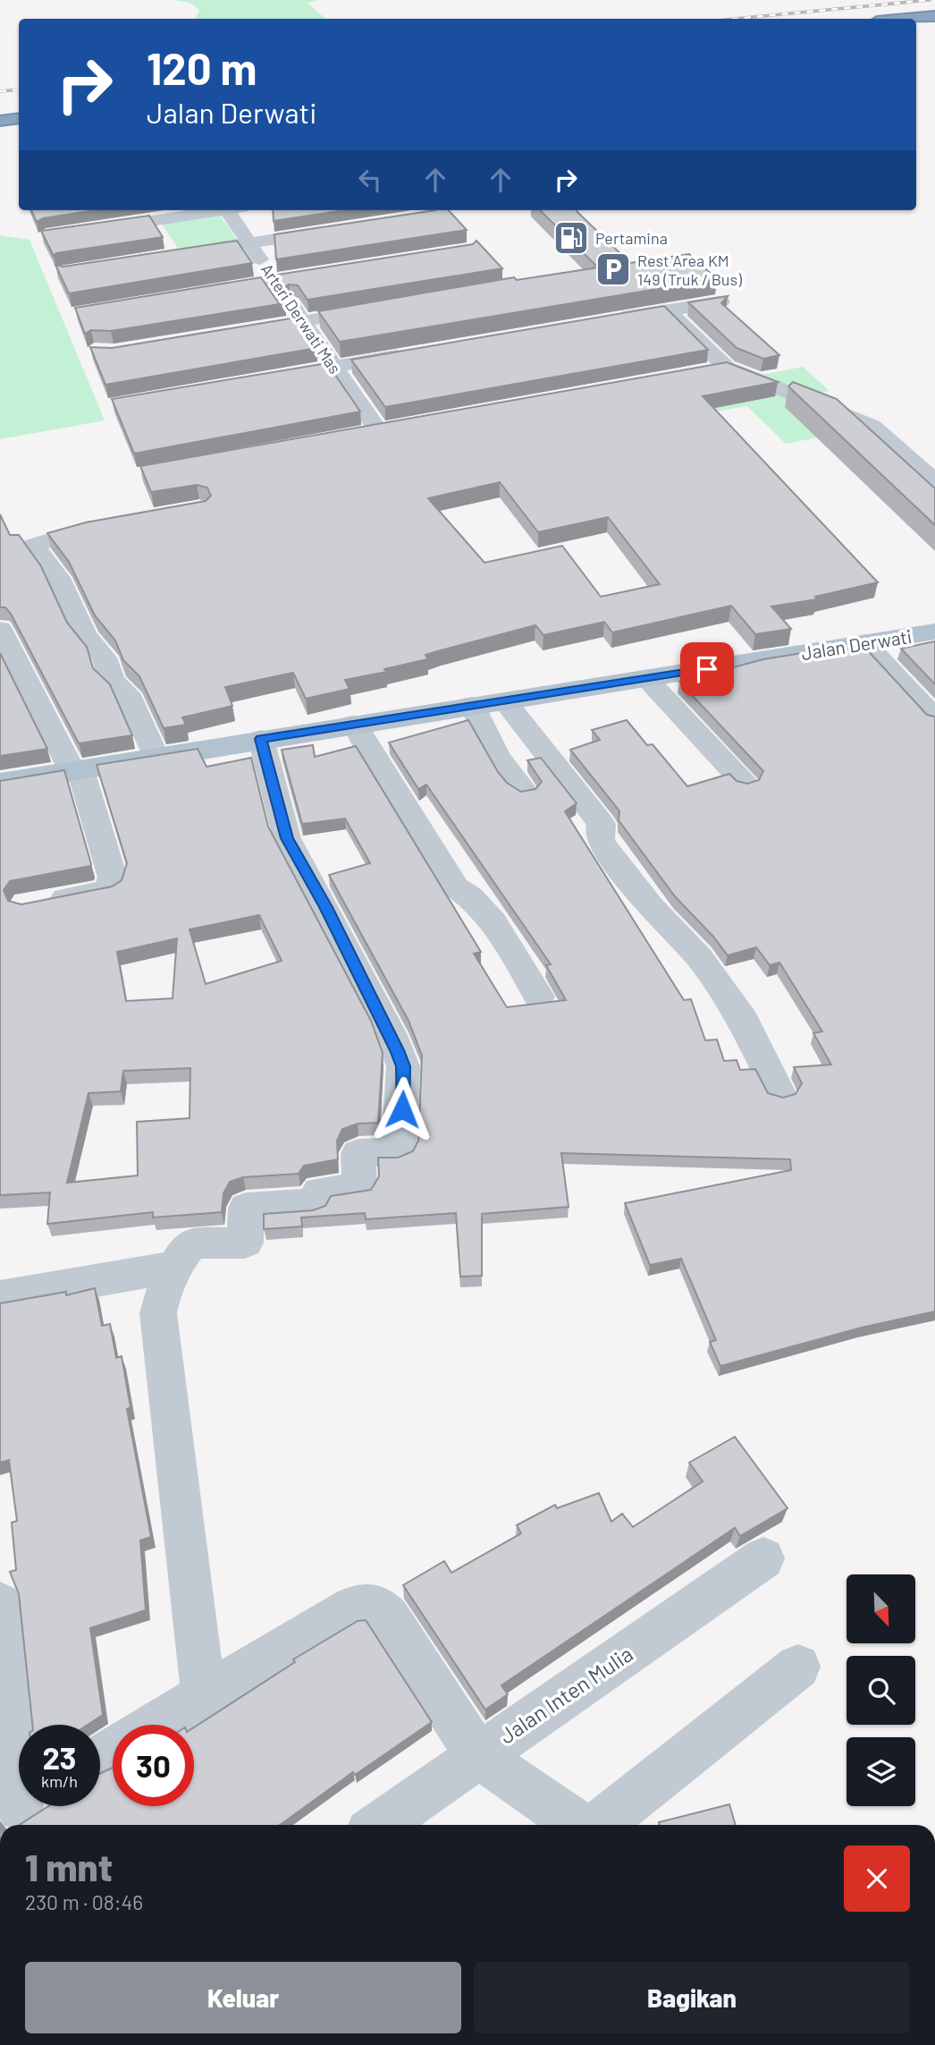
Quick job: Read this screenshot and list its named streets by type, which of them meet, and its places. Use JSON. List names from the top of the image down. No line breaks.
{"streets":{"main road":["Jalan Derwati"],"street":["Arteri Derwati Mas","Jalan Inten Mulia"]},"places":{"fuel station":["Pertamina"],"parking":["Rest Area KM 149 (Truk / Bus)"]},"north":"bottom right","page":{"turn":["120 m","Jalan Derwati"],"speed":"23 km/h","limit":"30","heading":["1 mnt","230 m · 08:46"],"buttons":["Keluar","Bagikan"]}}
